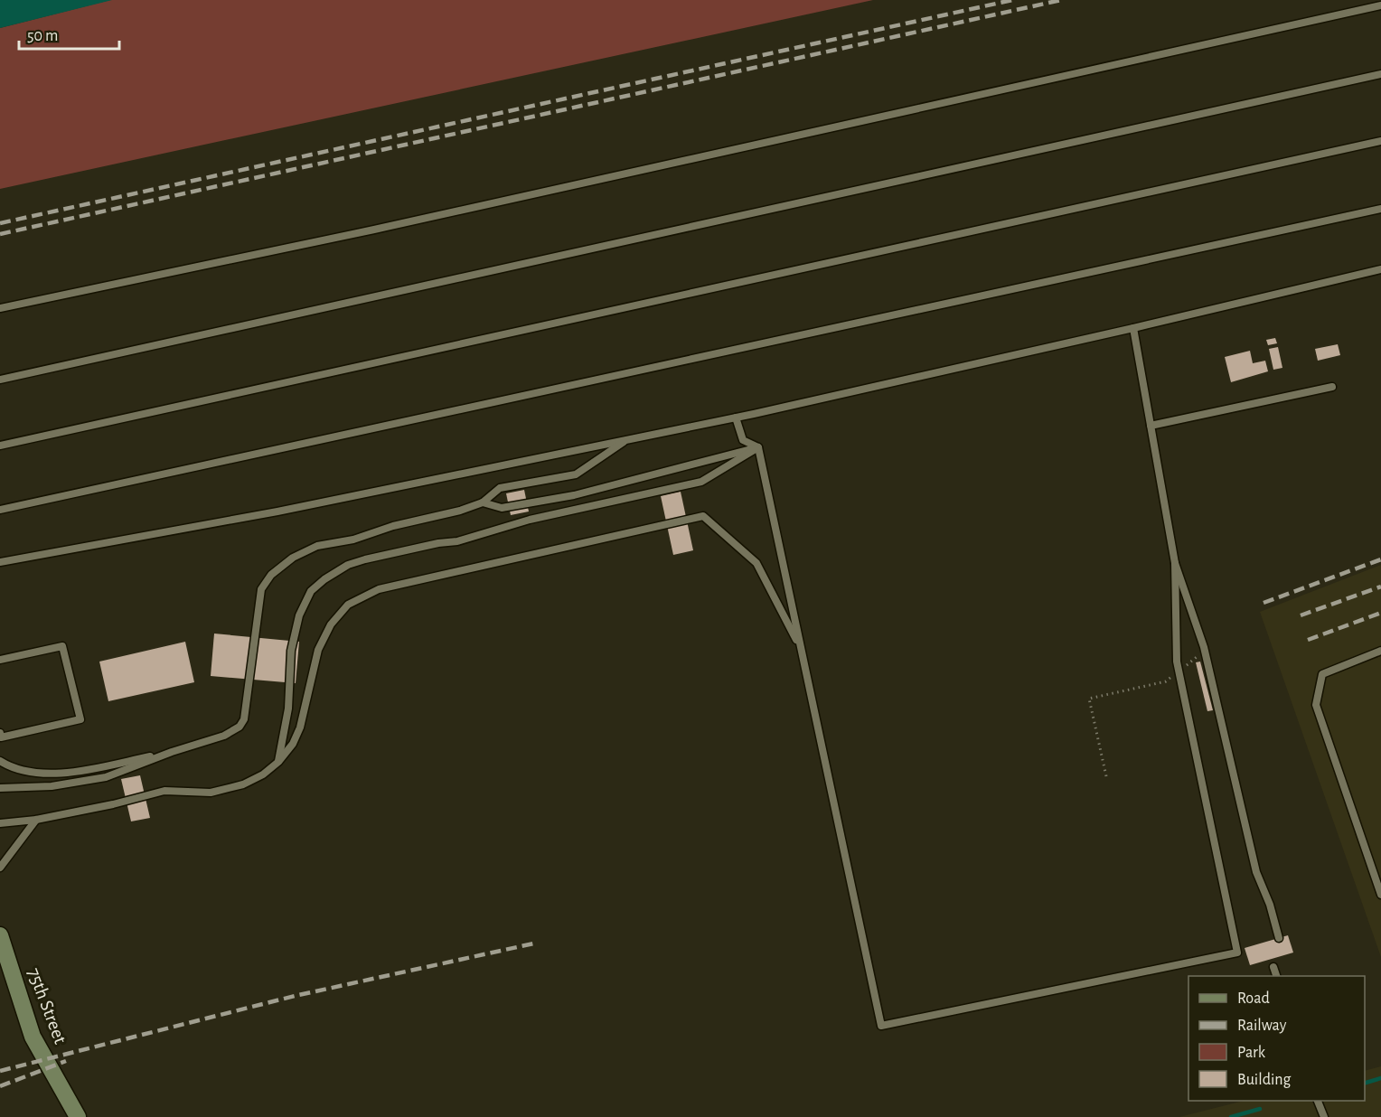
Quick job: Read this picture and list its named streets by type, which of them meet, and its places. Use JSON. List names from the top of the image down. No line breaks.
{"streets":{"street":["75th Street"]},"legend":["Road","Railway","Park","Building"],"scale_bar":"50 m"}
